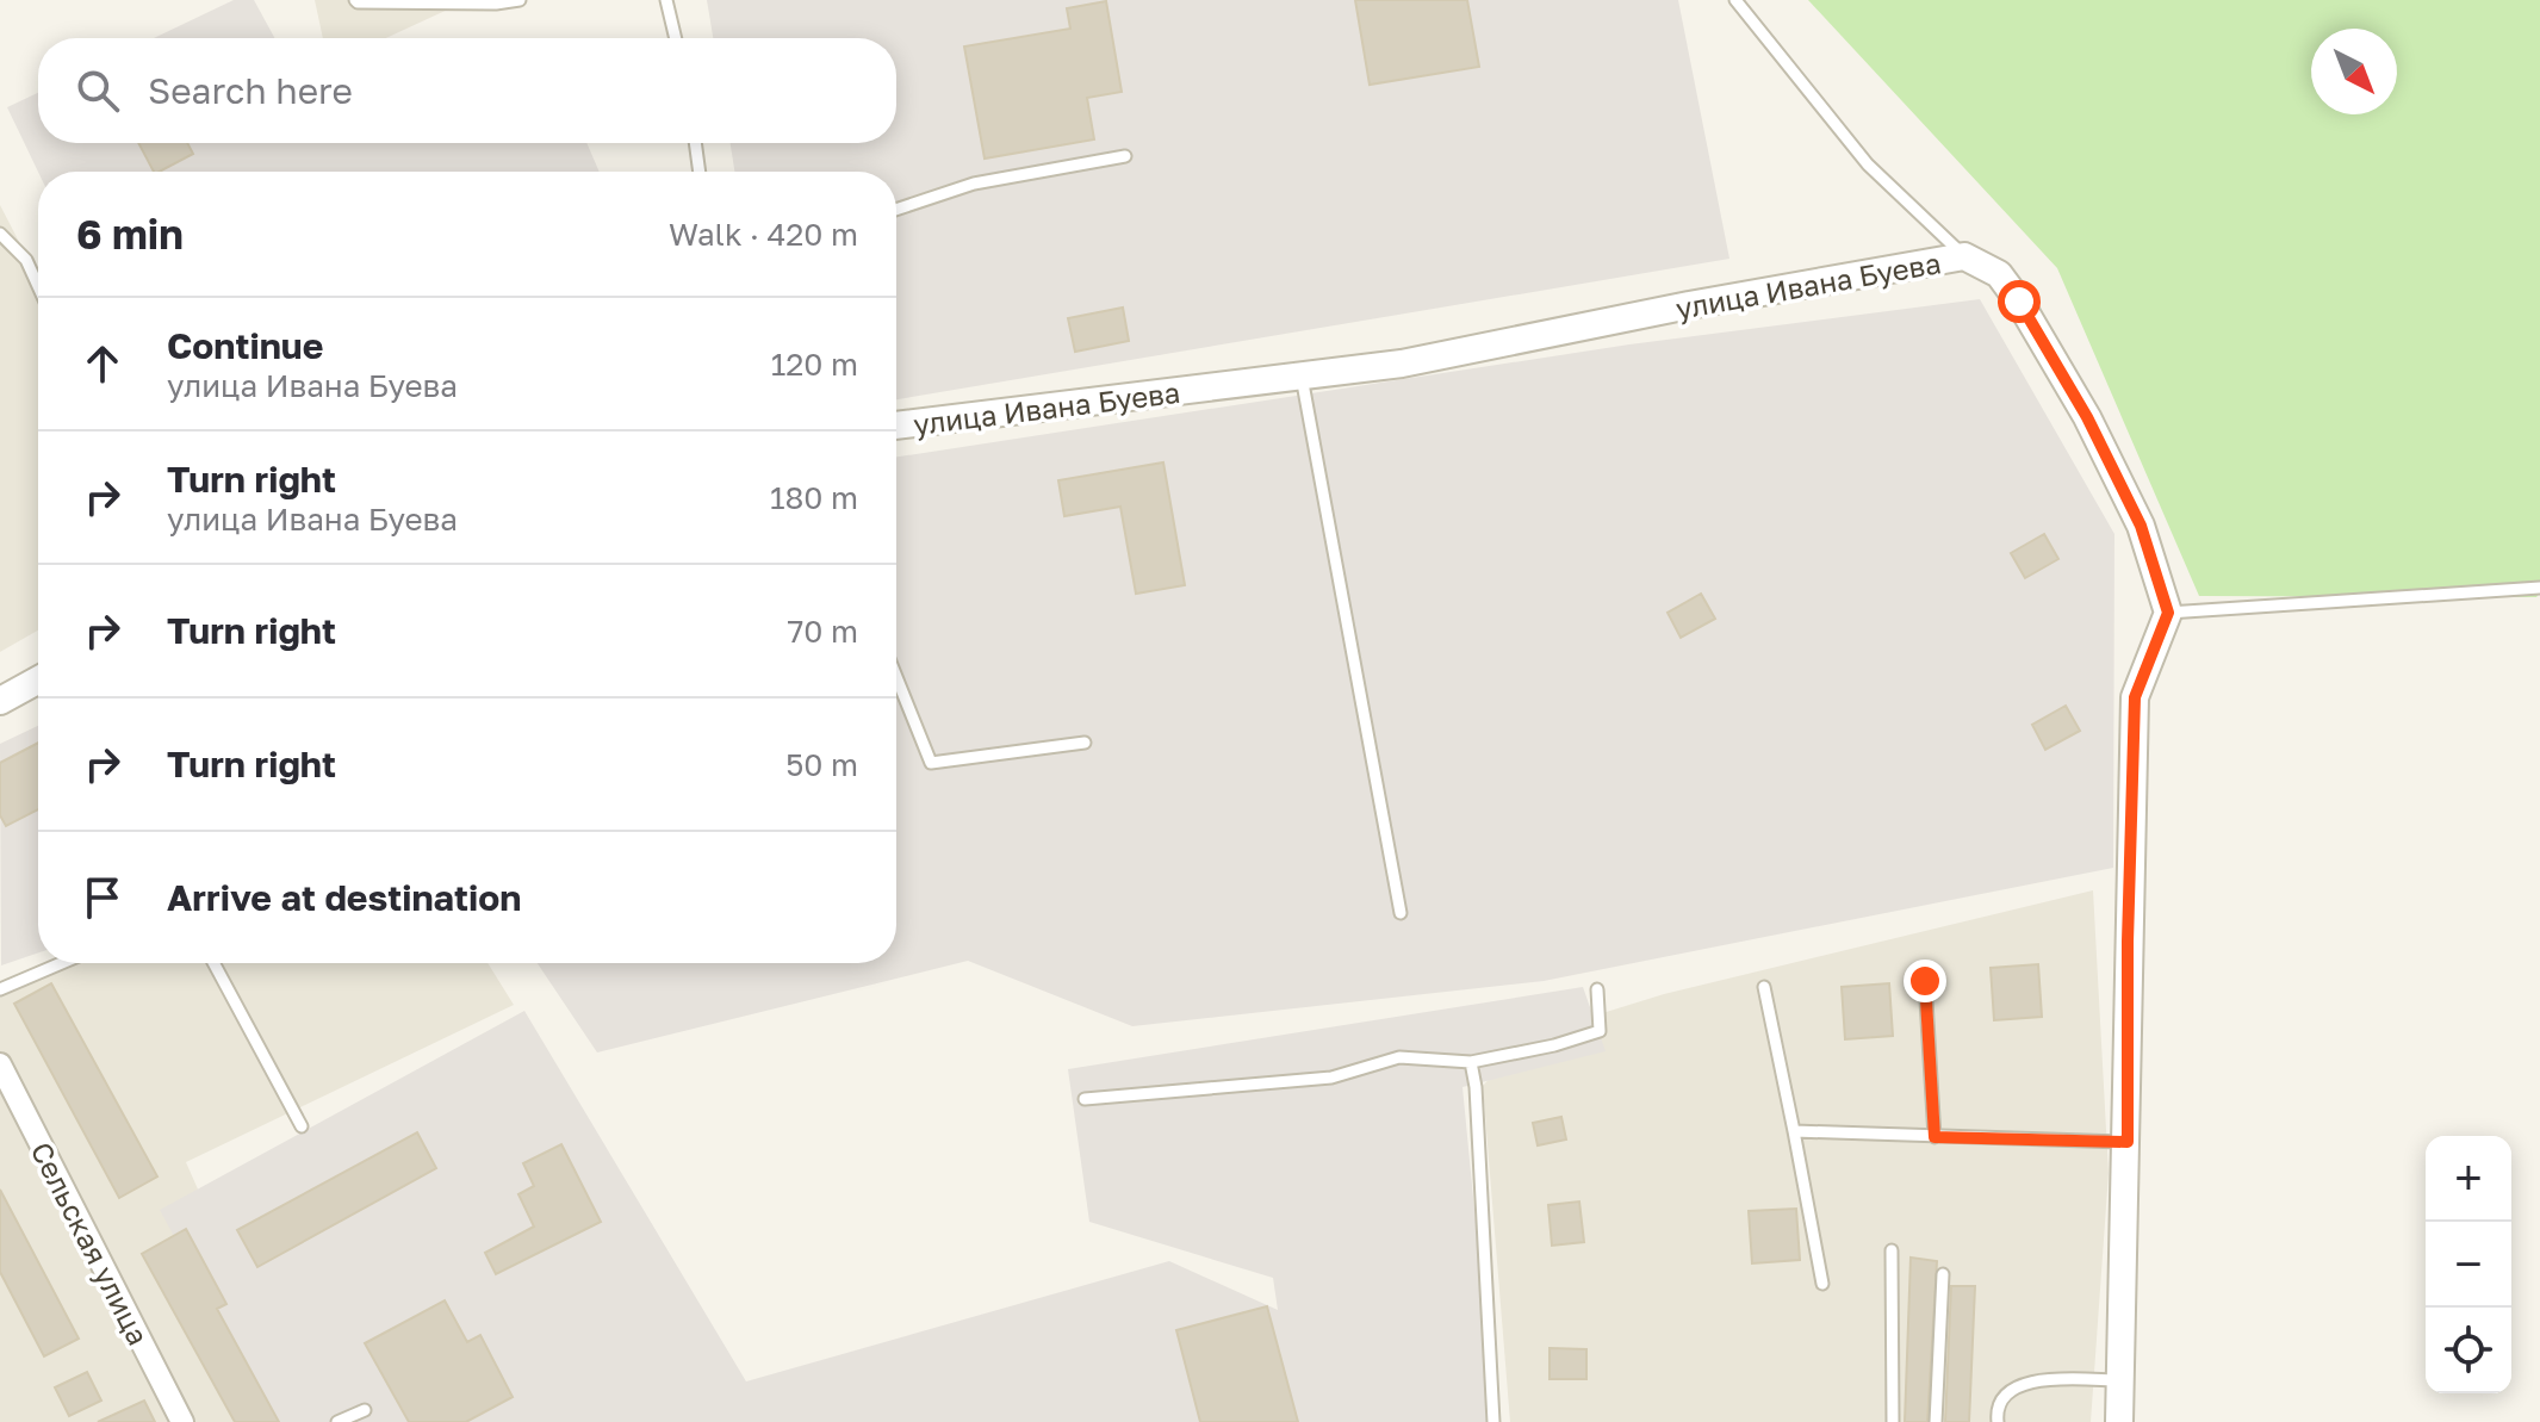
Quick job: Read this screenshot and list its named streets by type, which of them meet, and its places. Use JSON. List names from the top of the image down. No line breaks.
{"streets":{"street":["улица Ивана Буева","Сельская улица"]},"north":"bottom right","page":{"search":"Search here","heading":["6 min","Walk · 420 m"],"list":[["Continue","улица Ивана Буева","120 m"],["Turn right","улица Ивана Буева","180 m"],["Turn right","70 m"],["Turn right","50 m"],"Arrive at destination"],"map_buttons":["+","−"]}}
